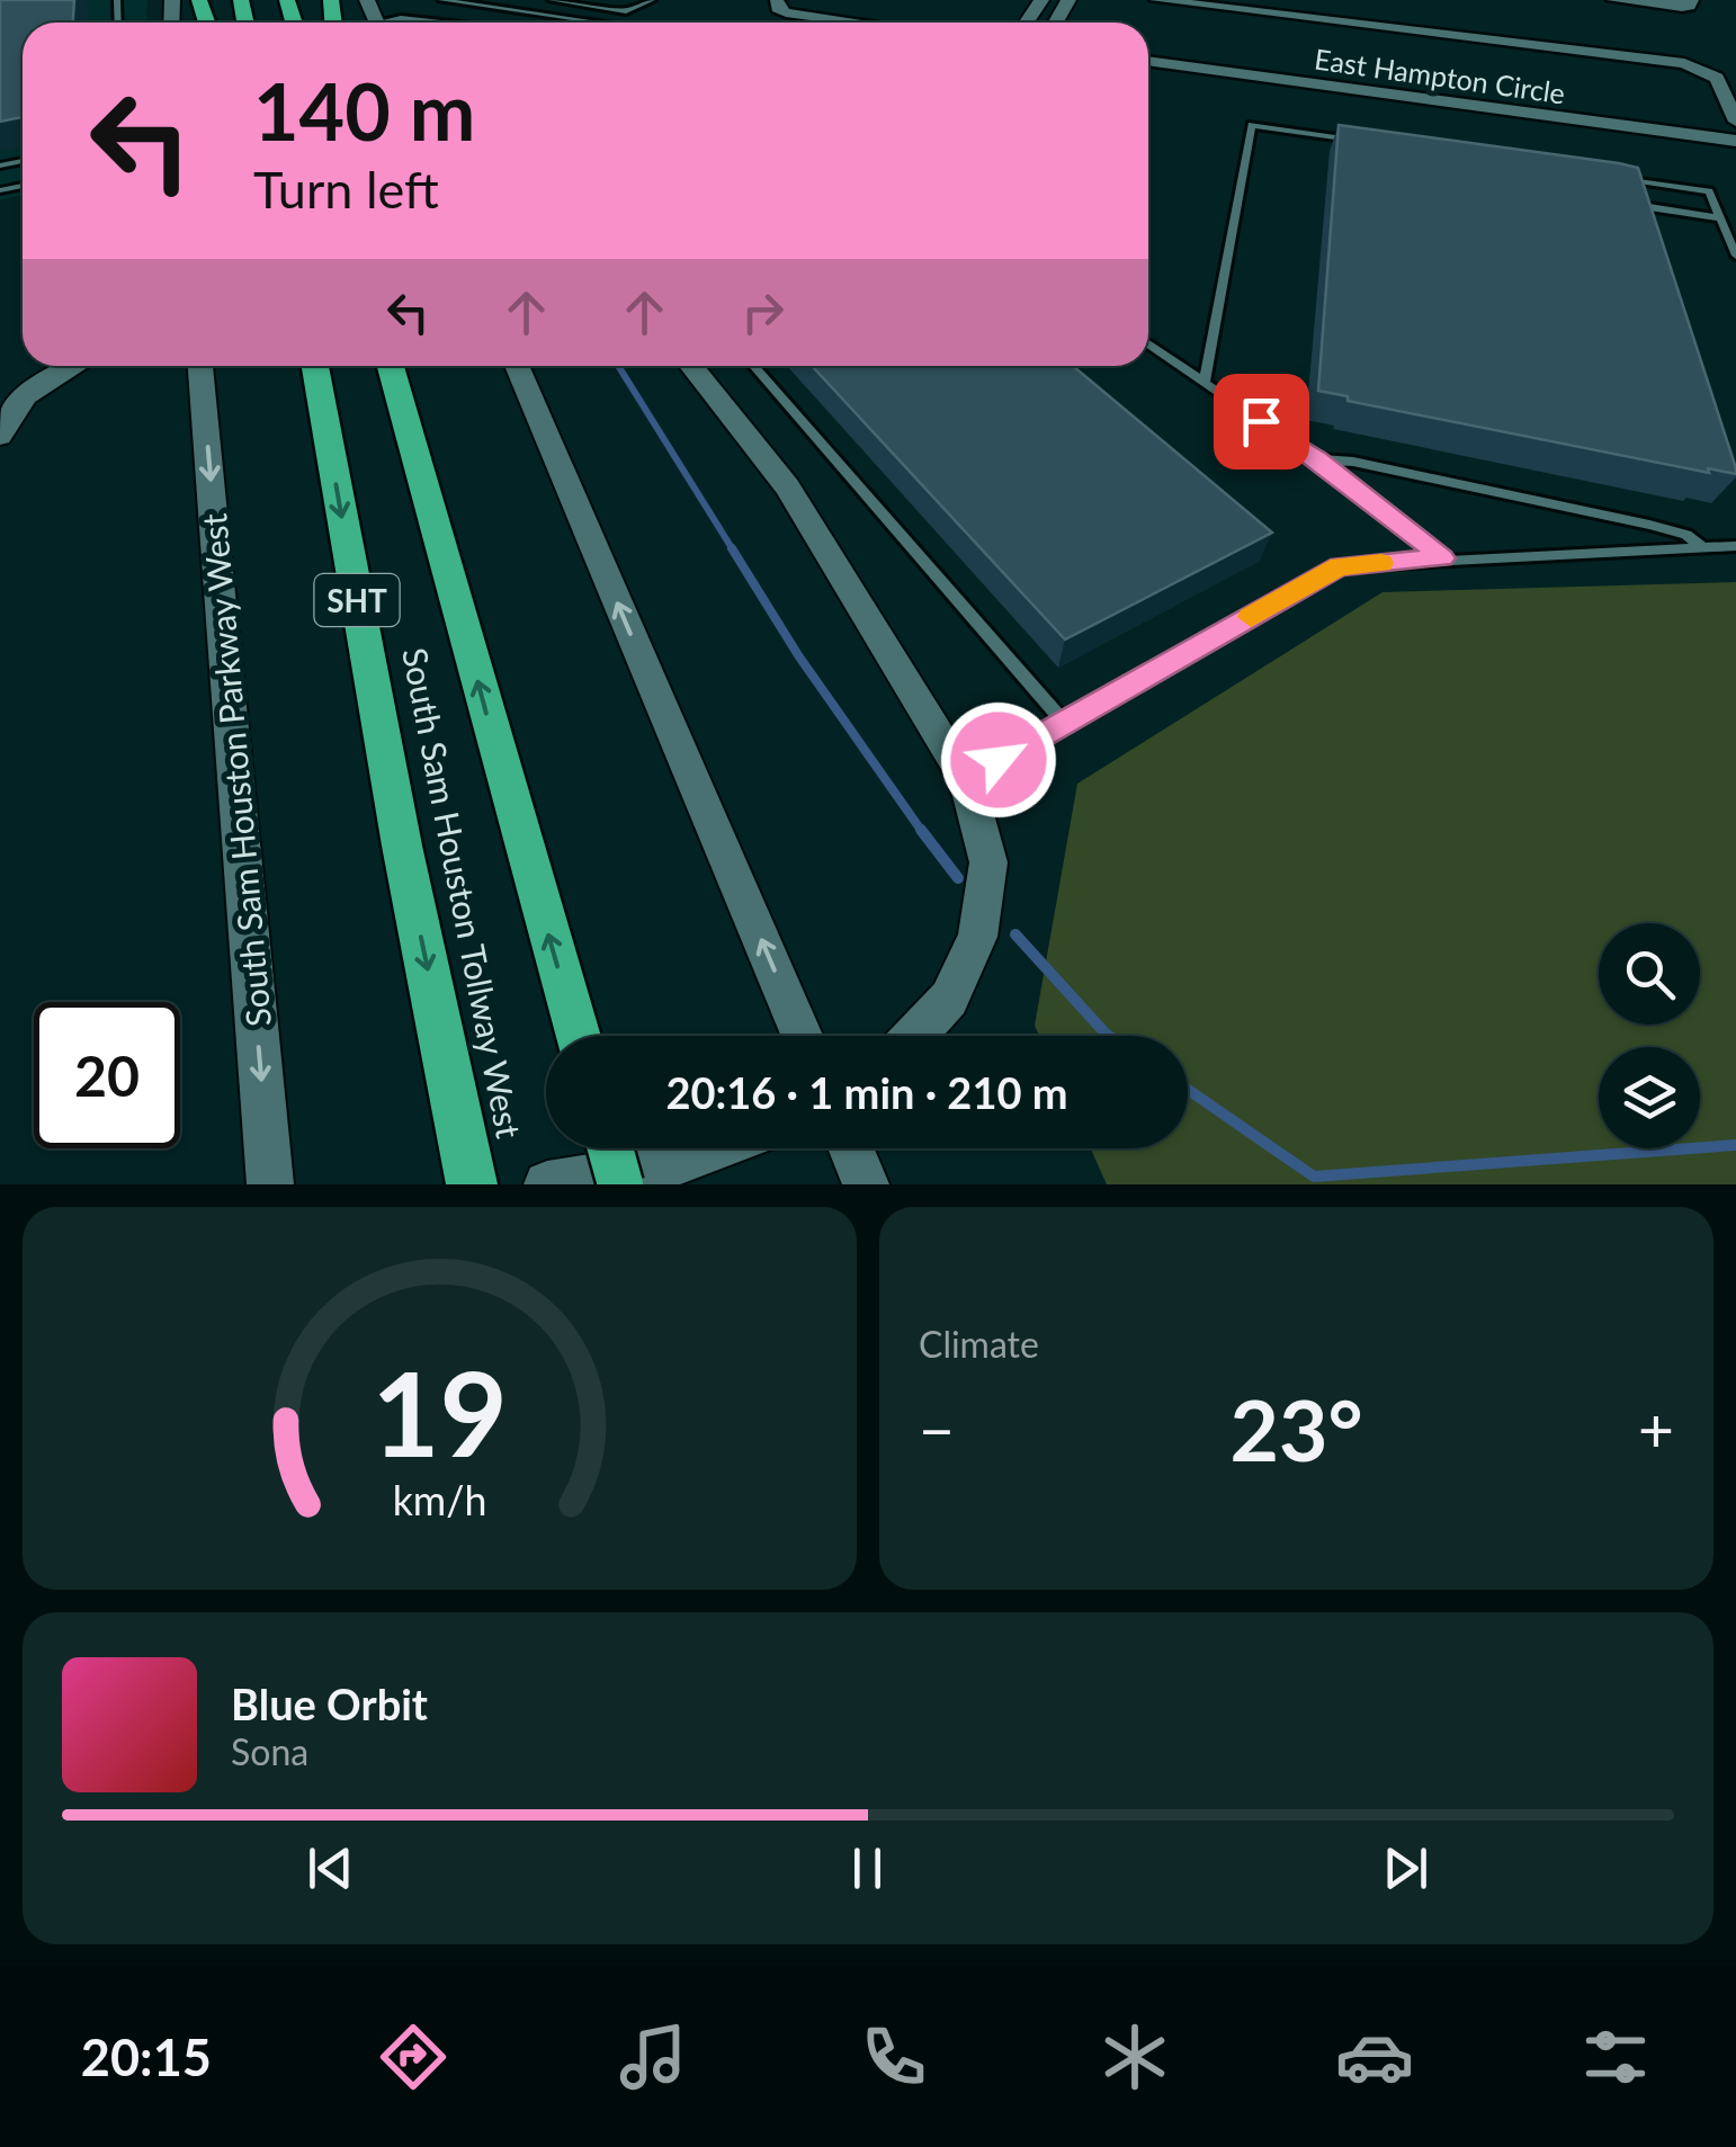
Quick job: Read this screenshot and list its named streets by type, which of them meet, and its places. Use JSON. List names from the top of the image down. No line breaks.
{"streets":{"highway":["SHT","South Sam Houston Tollway West"],"main road":["South Sam Houston Parkway West"],"street":["East Hampton Circle"]},"one_way":["South Sam Houston Parkway West"],"page":{"turn":["140 m","Turn left"],"limit":"20","trip":"20:16 · 1 min · 210 m","tile":"Climate","heat":["−","23°","+"],"song":["Blue Orbit","Sona"],"tabs":"20:15","gauge":["19","km/h"]}}
